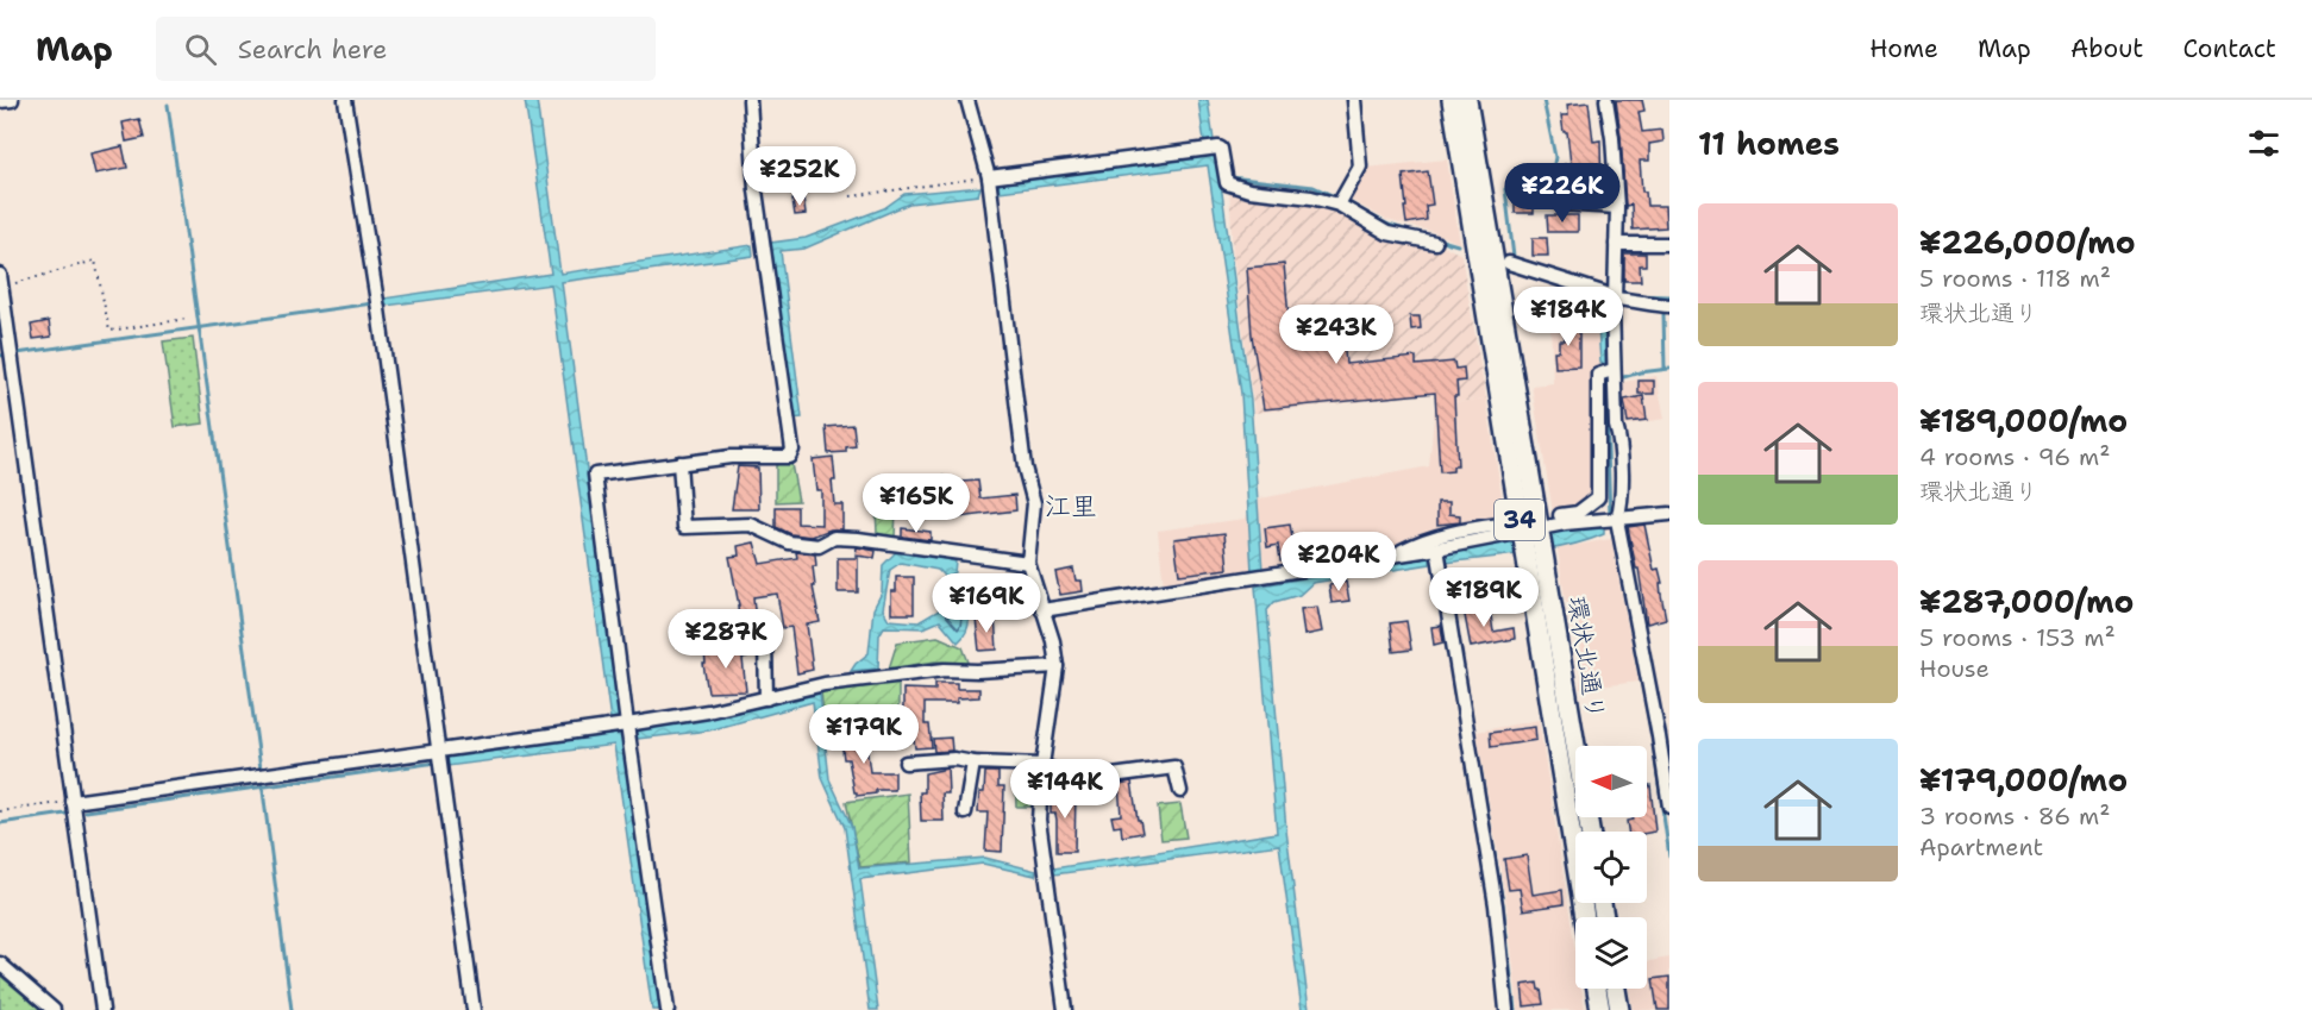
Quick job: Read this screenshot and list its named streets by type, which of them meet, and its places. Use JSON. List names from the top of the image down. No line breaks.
{"streets":{"highway":["34","環状北通り"]},"districts":["江里"],"north":"left","page":{"header":"Map","search":"Search here","nav":["Home","Map","About","Contact"],"heading":"11 homes","price":["¥252K","¥226K","¥184K","¥243K","¥165K","¥204K","¥189K","¥169K","¥287K","¥179K","¥144K"],"list":[{"name":"¥226,000/mo","note":"5 rooms · 118 m² · 環状北通り"},{"name":"¥189,000/mo","note":"4 rooms · 96 m² · 環状北通り"},{"name":"¥287,000/mo","note":"5 rooms · 153 m² · House"},{"name":"¥179,000/mo","note":"3 rooms · 86 m² · Apartment"}]}}
